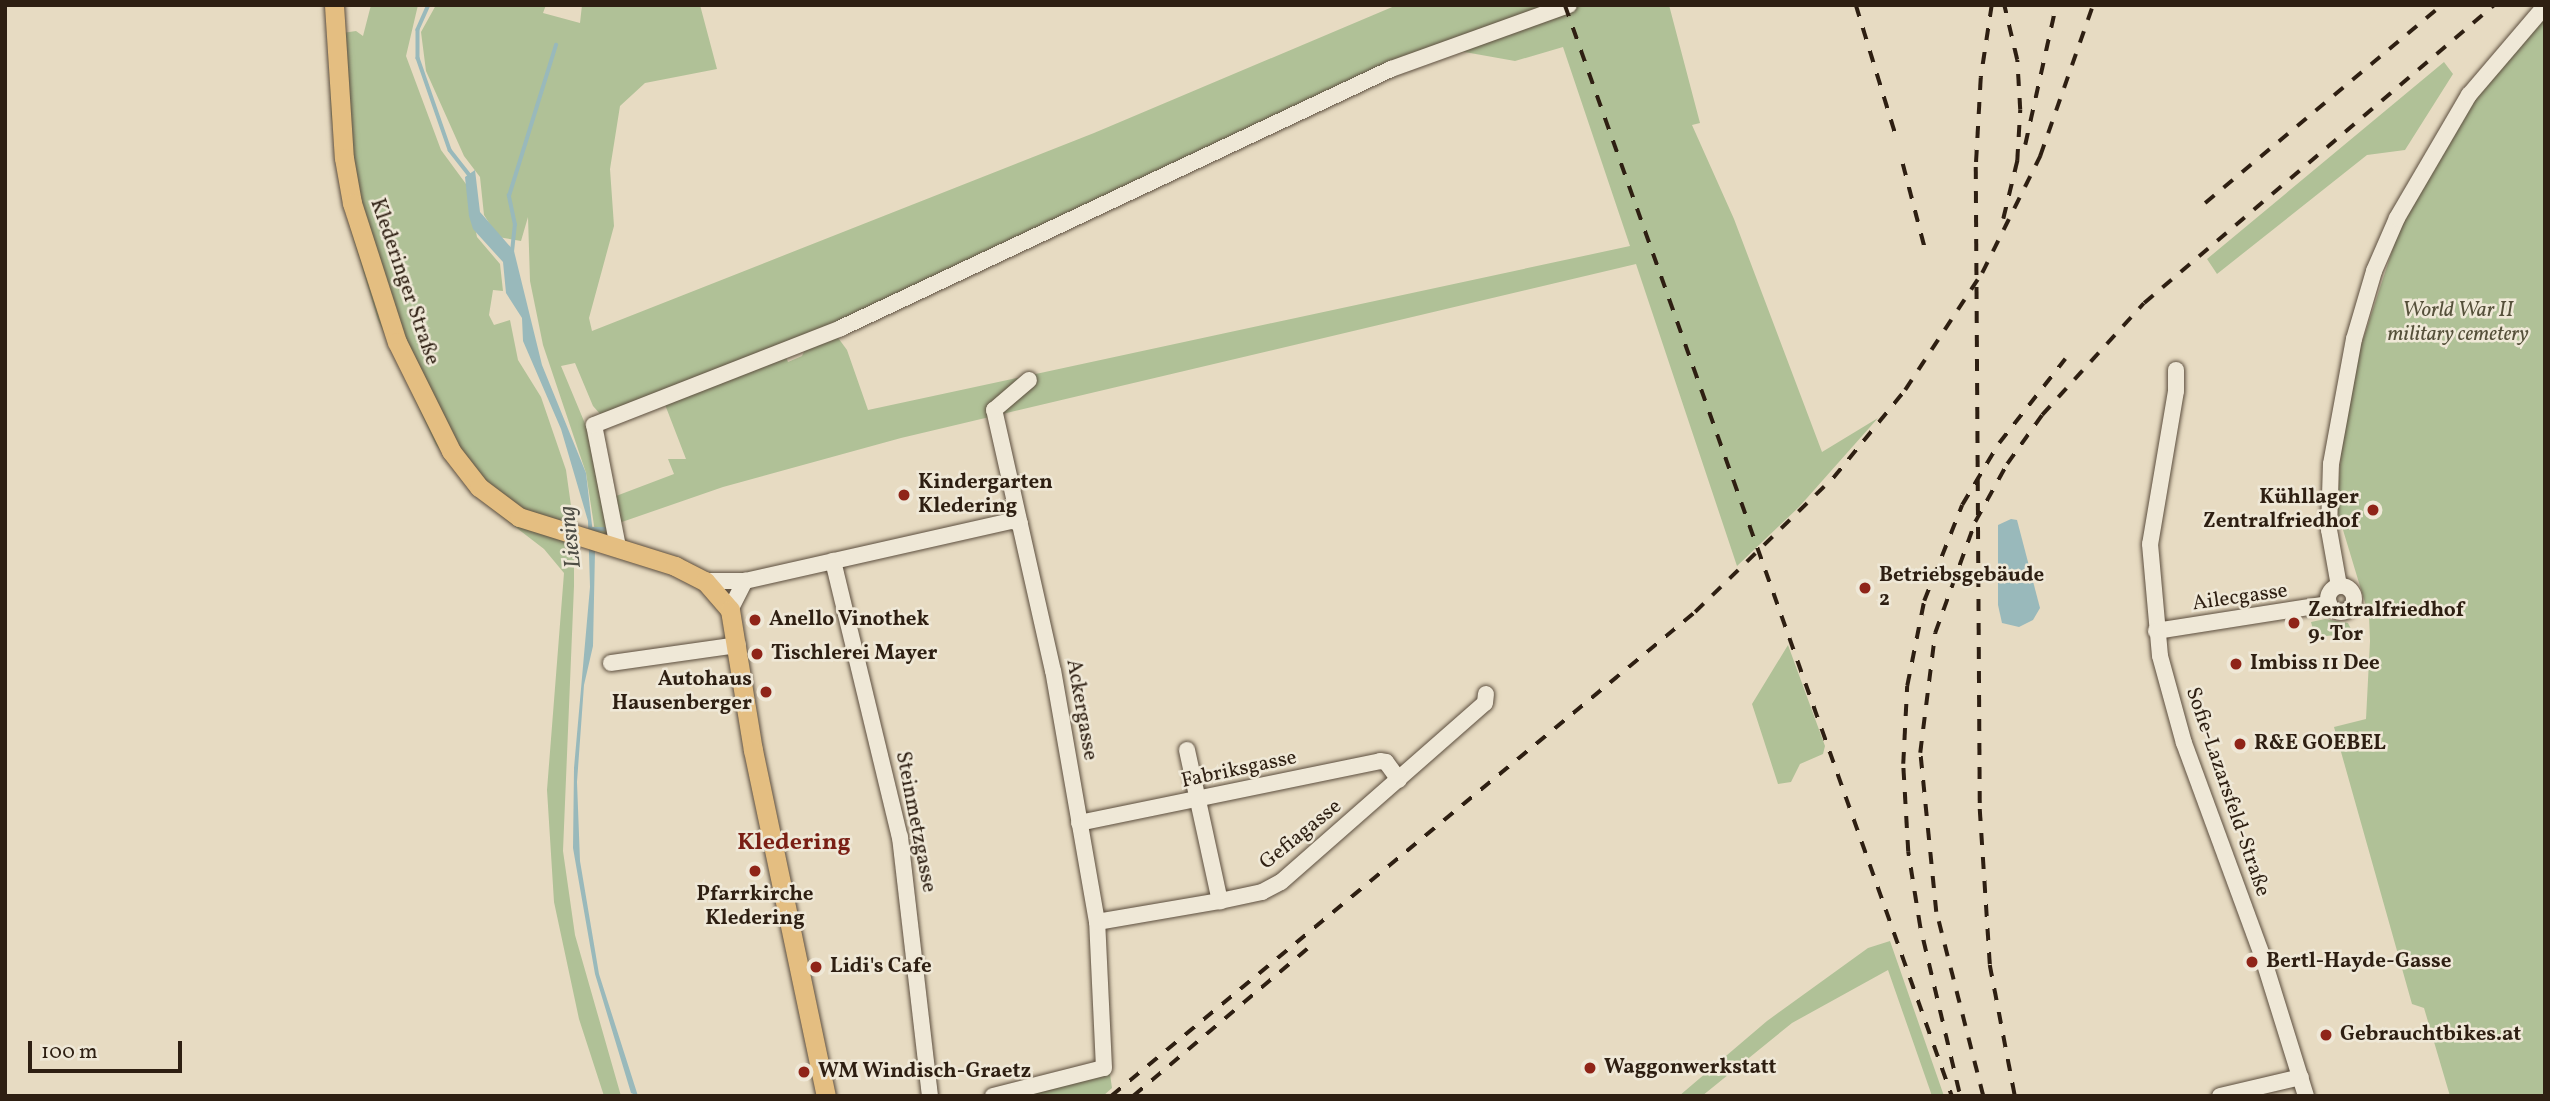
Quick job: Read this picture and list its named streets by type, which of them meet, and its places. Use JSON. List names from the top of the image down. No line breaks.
{"streets":{"main road":["Klederinger Straße"],"street":["Ailecgasse","Ackergasse","Fabriksgasse","Sofie-Lazarsfeld-Straße","Steinmetzgasse","Gefiagasse"]},"crossings":[["Ailecgasse","Sofie-Lazarsfeld-Straße"],["Ackergasse","Fabriksgasse"],["Ackergasse","Gefiagasse"],["Fabriksgasse","Gefiagasse"]],"districts":["Kledering"],"water":["Liesing"],"parks":["World War II military cemetery"],"places":["Kindergarten Kledering","Kühllager Zentralfriedhof","Betriebsgebäude 2","Anello Vinothek","Zentralfriedhof 9. Tor","Tischlerei Mayer","Imbiss 11 Dee","Autohaus Hausenberger","R&E GOEBEL","Pfarrkirche Kledering","Bertl-Hayde-Gasse","Lidi's Cafe","Gebrauchtbikes.at","Waggonwerkstatt","WM Windisch-Graetz"],"scale_bar":"100 m"}
